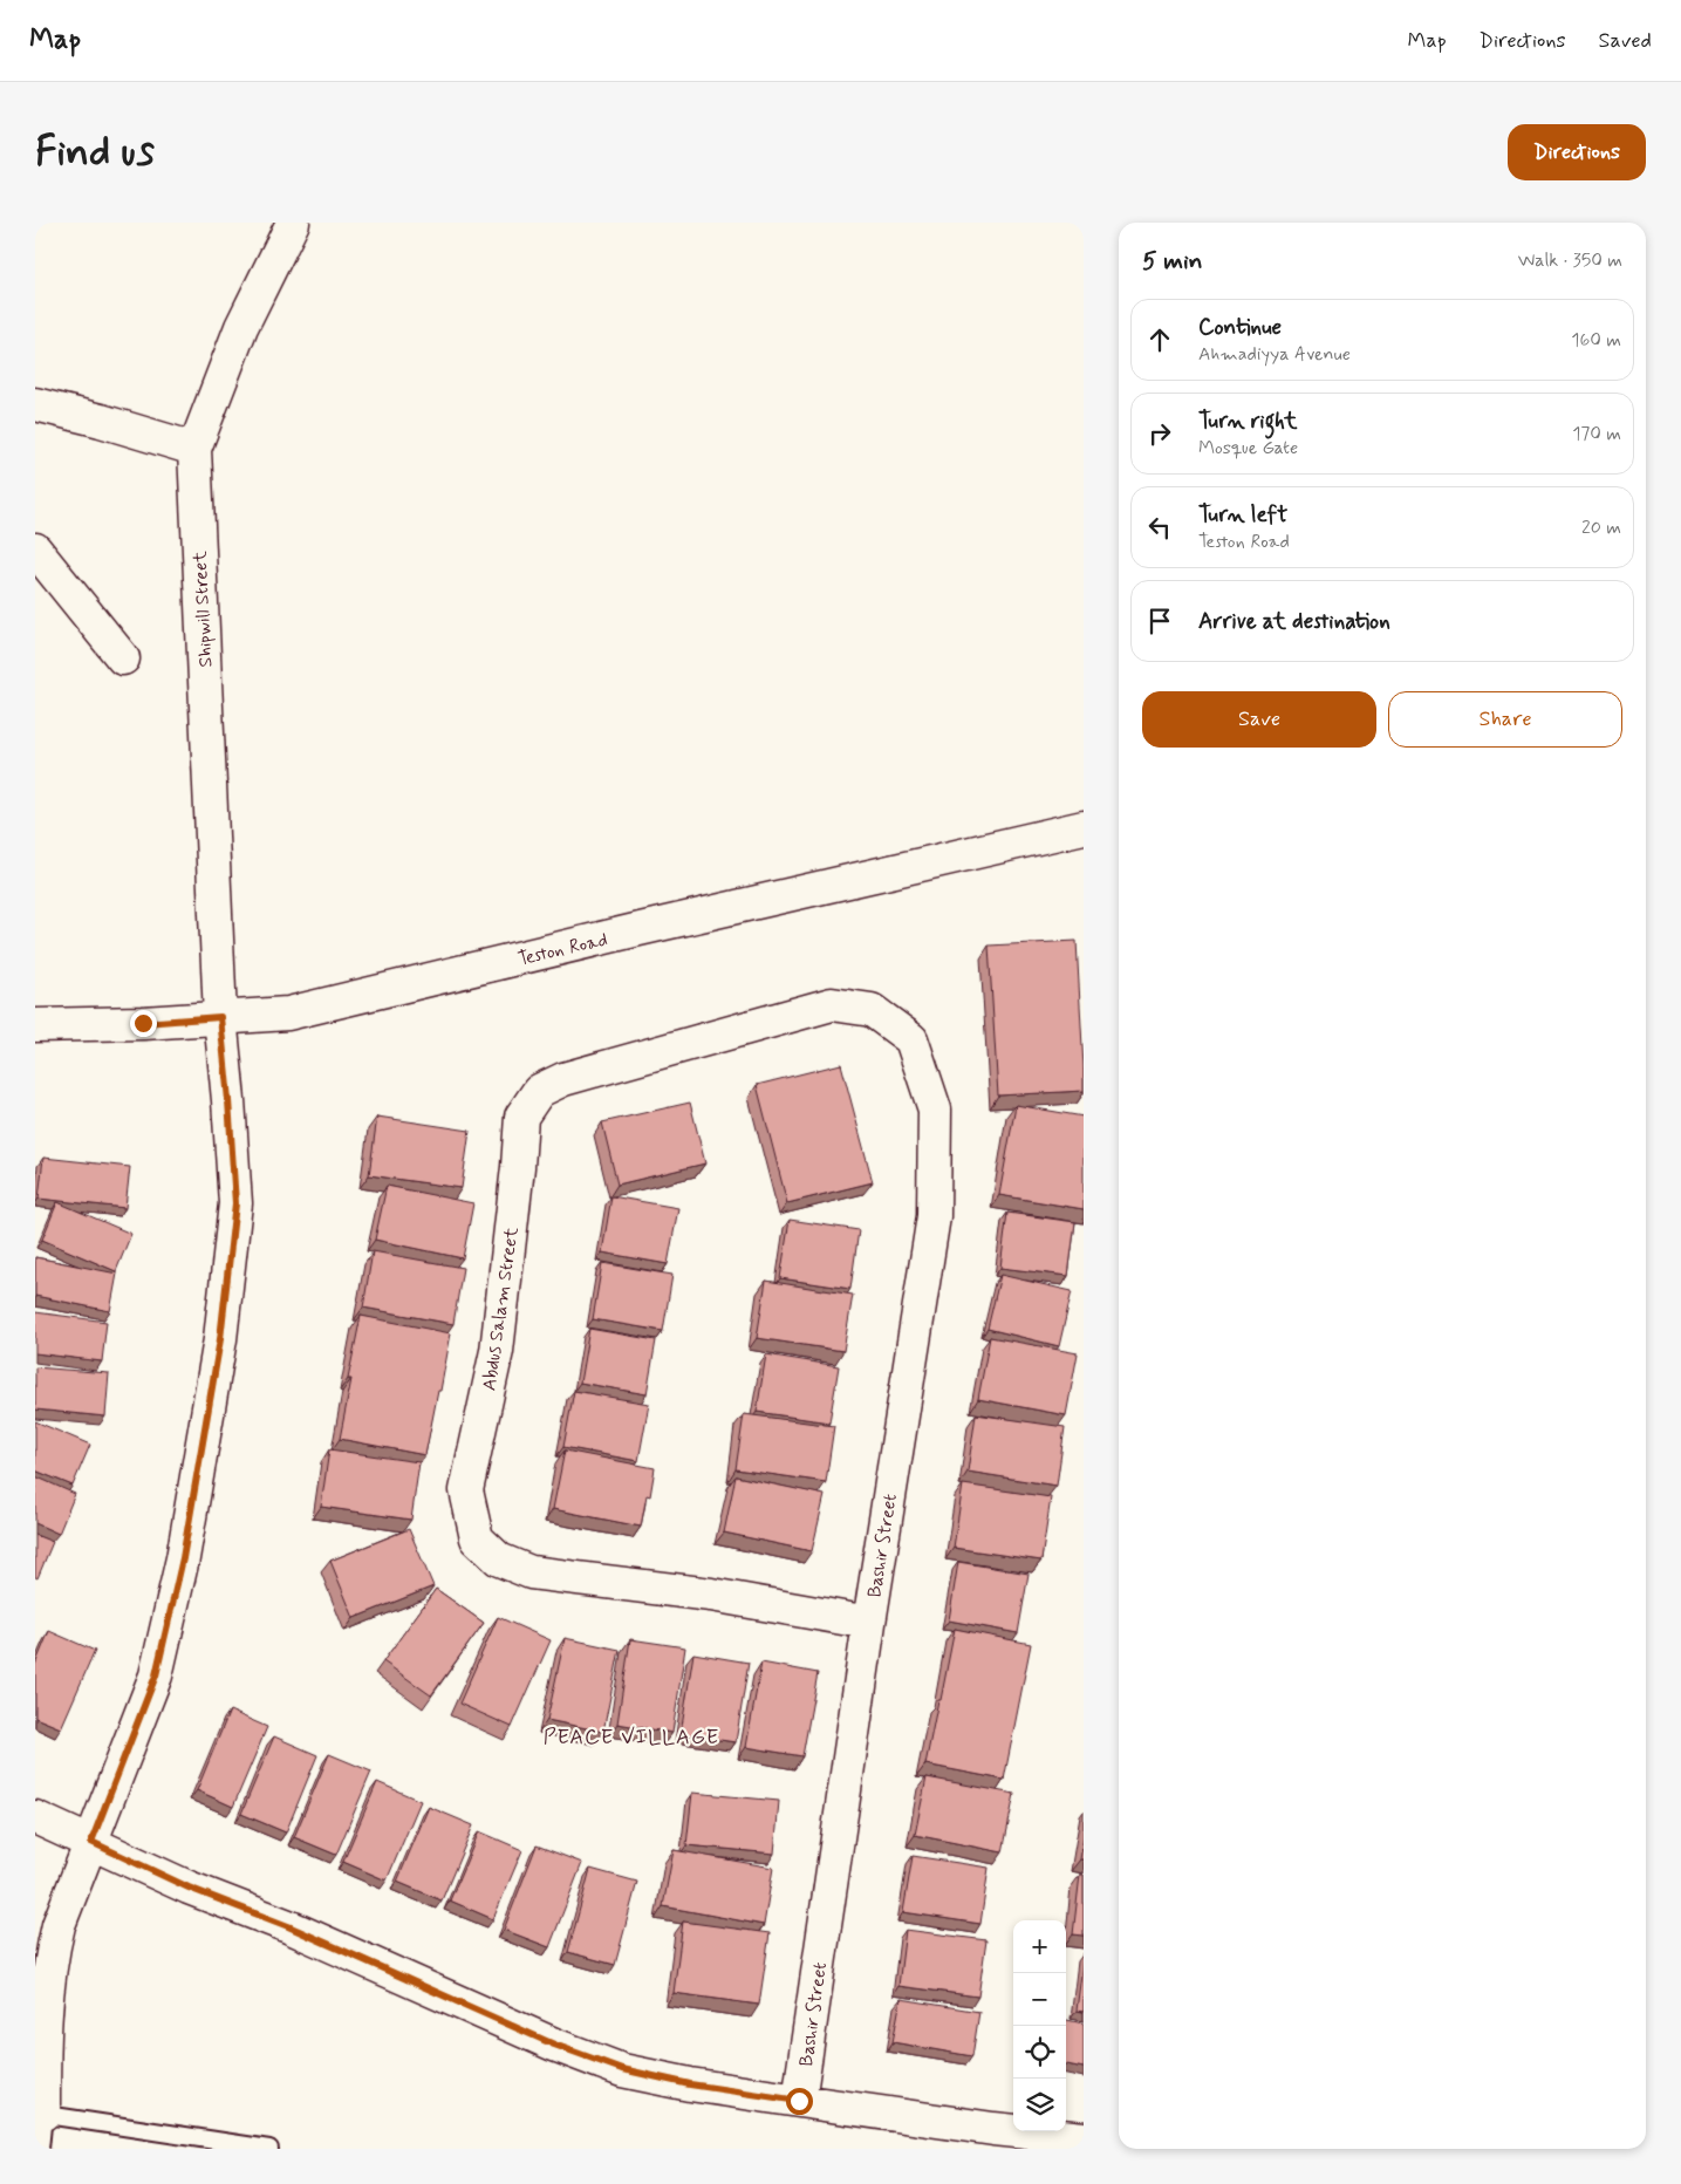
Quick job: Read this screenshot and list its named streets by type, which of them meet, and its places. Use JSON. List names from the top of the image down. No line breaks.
{"streets":{"street":["Shipwill Street","Teston Road","Abdus Salam Street","Bashir Street"]},"crossings":[["Shipwill Street","Teston Road"],["Abdus Salam Street","Bashir Street"]],"districts":["PEACE VILLAGE"],"page":{"header":"Map","nav":["Map","Directions","Saved"],"buttons":["Directions",["Save","Share"]],"title":"Find us","heading":["5 min","Walk · 350 m"],"list":[["Continue","Ahmadiyya Avenue","160 m"],["Turn right","Mosque Gate","170 m"],["Turn left","Teston Road","20 m"],"Arrive at destination"],"map_buttons":["+","−"]}}
